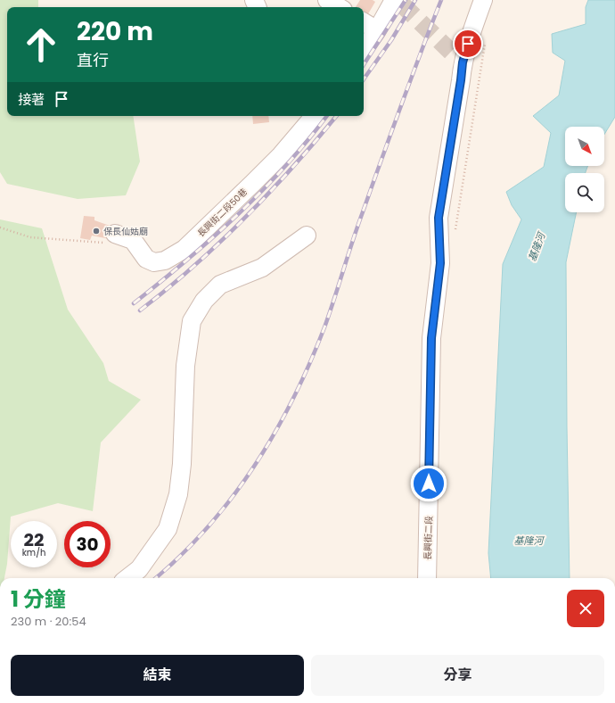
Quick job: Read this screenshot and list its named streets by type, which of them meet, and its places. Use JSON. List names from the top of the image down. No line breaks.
{"streets":{"street":["長興街二段50巷","長興街二段"]},"water":["基隆河"],"places":["保長仙姑廟"],"north":"bottom right","page":{"turn":["220 m","直行"],"then":"接著","speed":"22 km/h","limit":"30","heading":["1 分鐘","230 m · 20:54"],"buttons":["結束","分享"]}}
